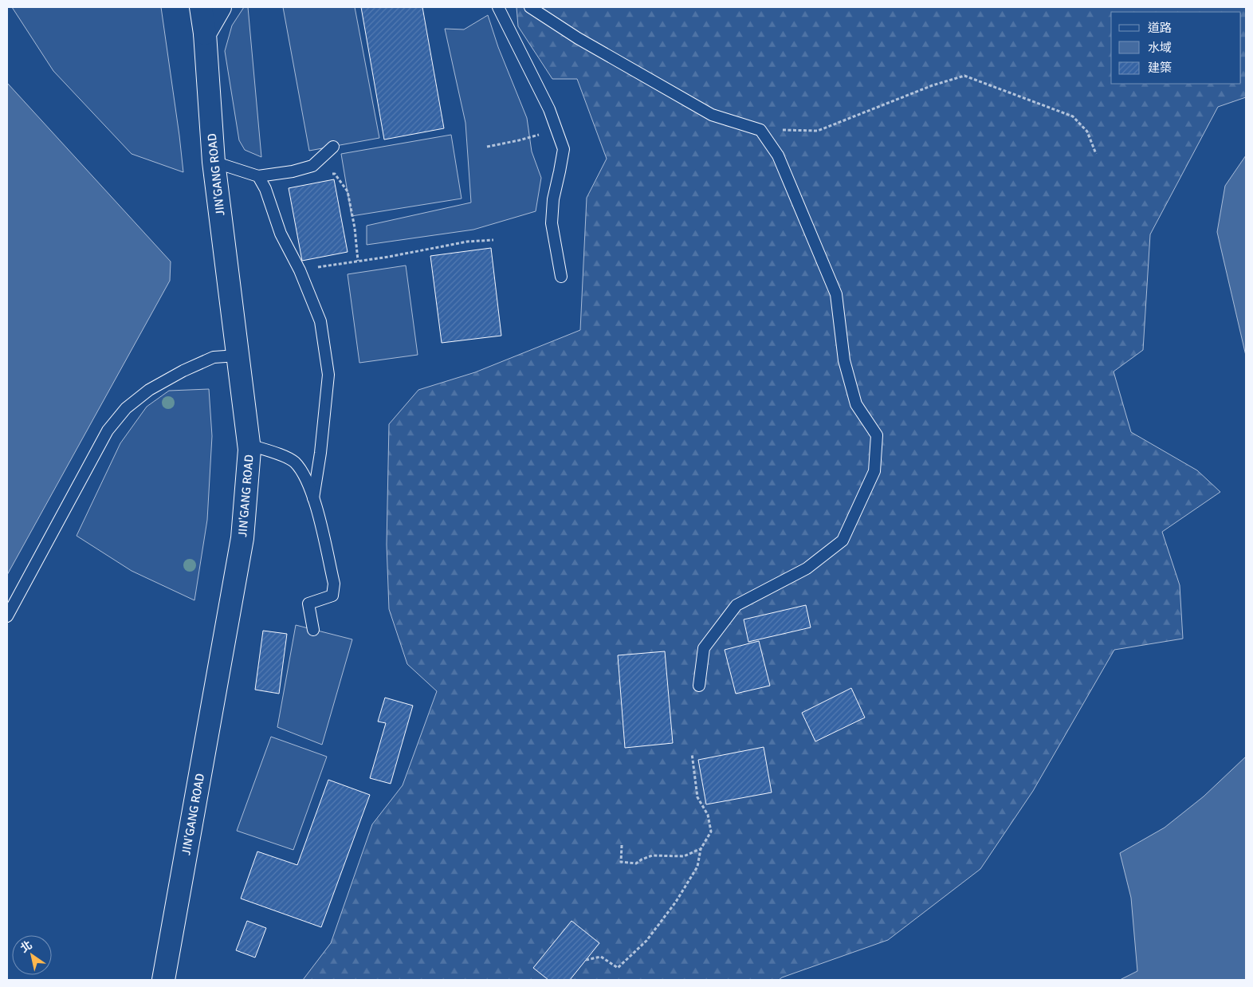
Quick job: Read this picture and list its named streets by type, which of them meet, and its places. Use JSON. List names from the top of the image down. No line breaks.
{"streets":{"street":["JIN'GANG ROAD"]},"legend":["道路","水域","建築"],"north":"top left"}
